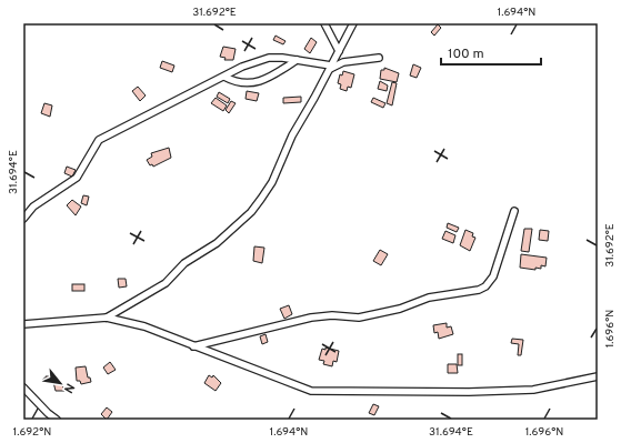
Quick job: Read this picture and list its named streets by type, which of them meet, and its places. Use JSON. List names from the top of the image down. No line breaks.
{"scale_bar":"100 m","north":"bottom right","coordinates":["31.692°E","1.694°N","31.694°E","1.696°N","1.692°N"]}
